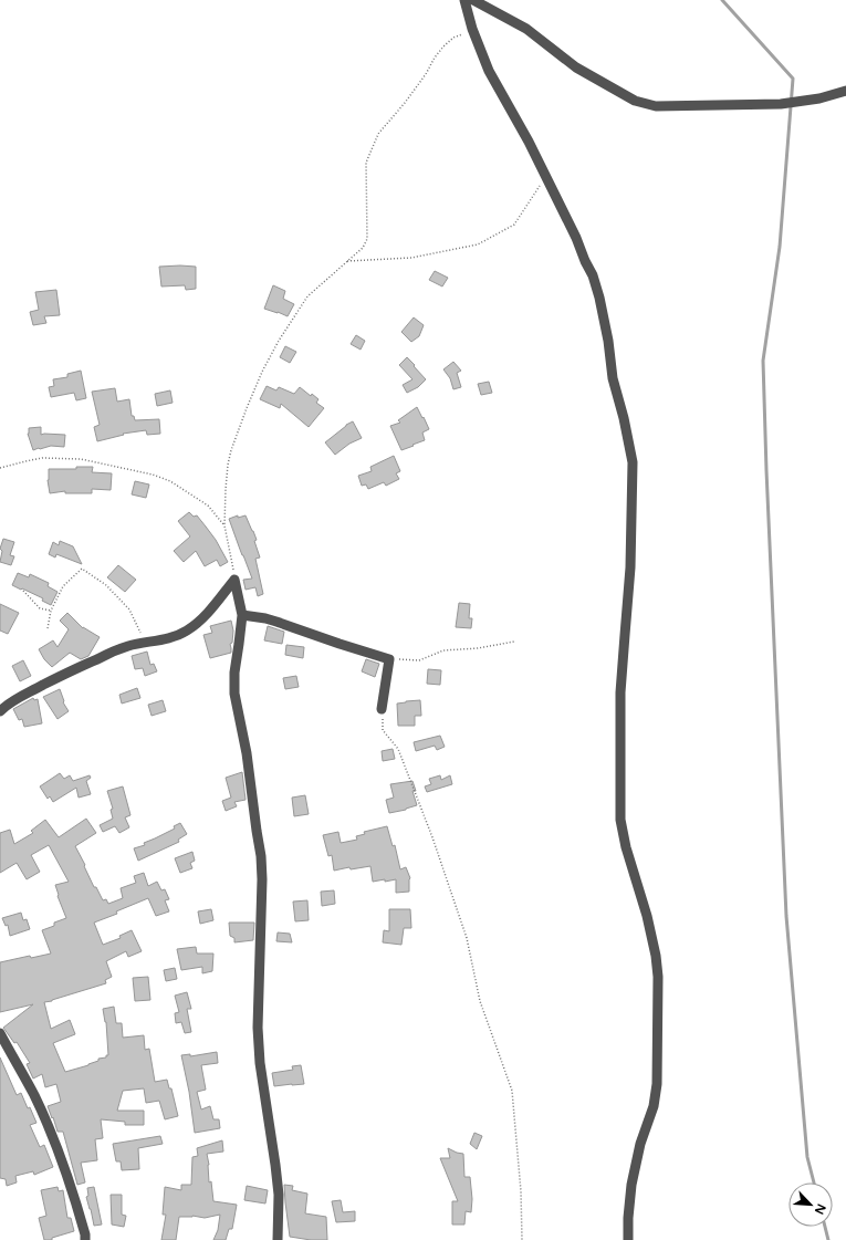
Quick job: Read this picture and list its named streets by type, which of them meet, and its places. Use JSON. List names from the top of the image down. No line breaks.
{"north":"bottom right"}
